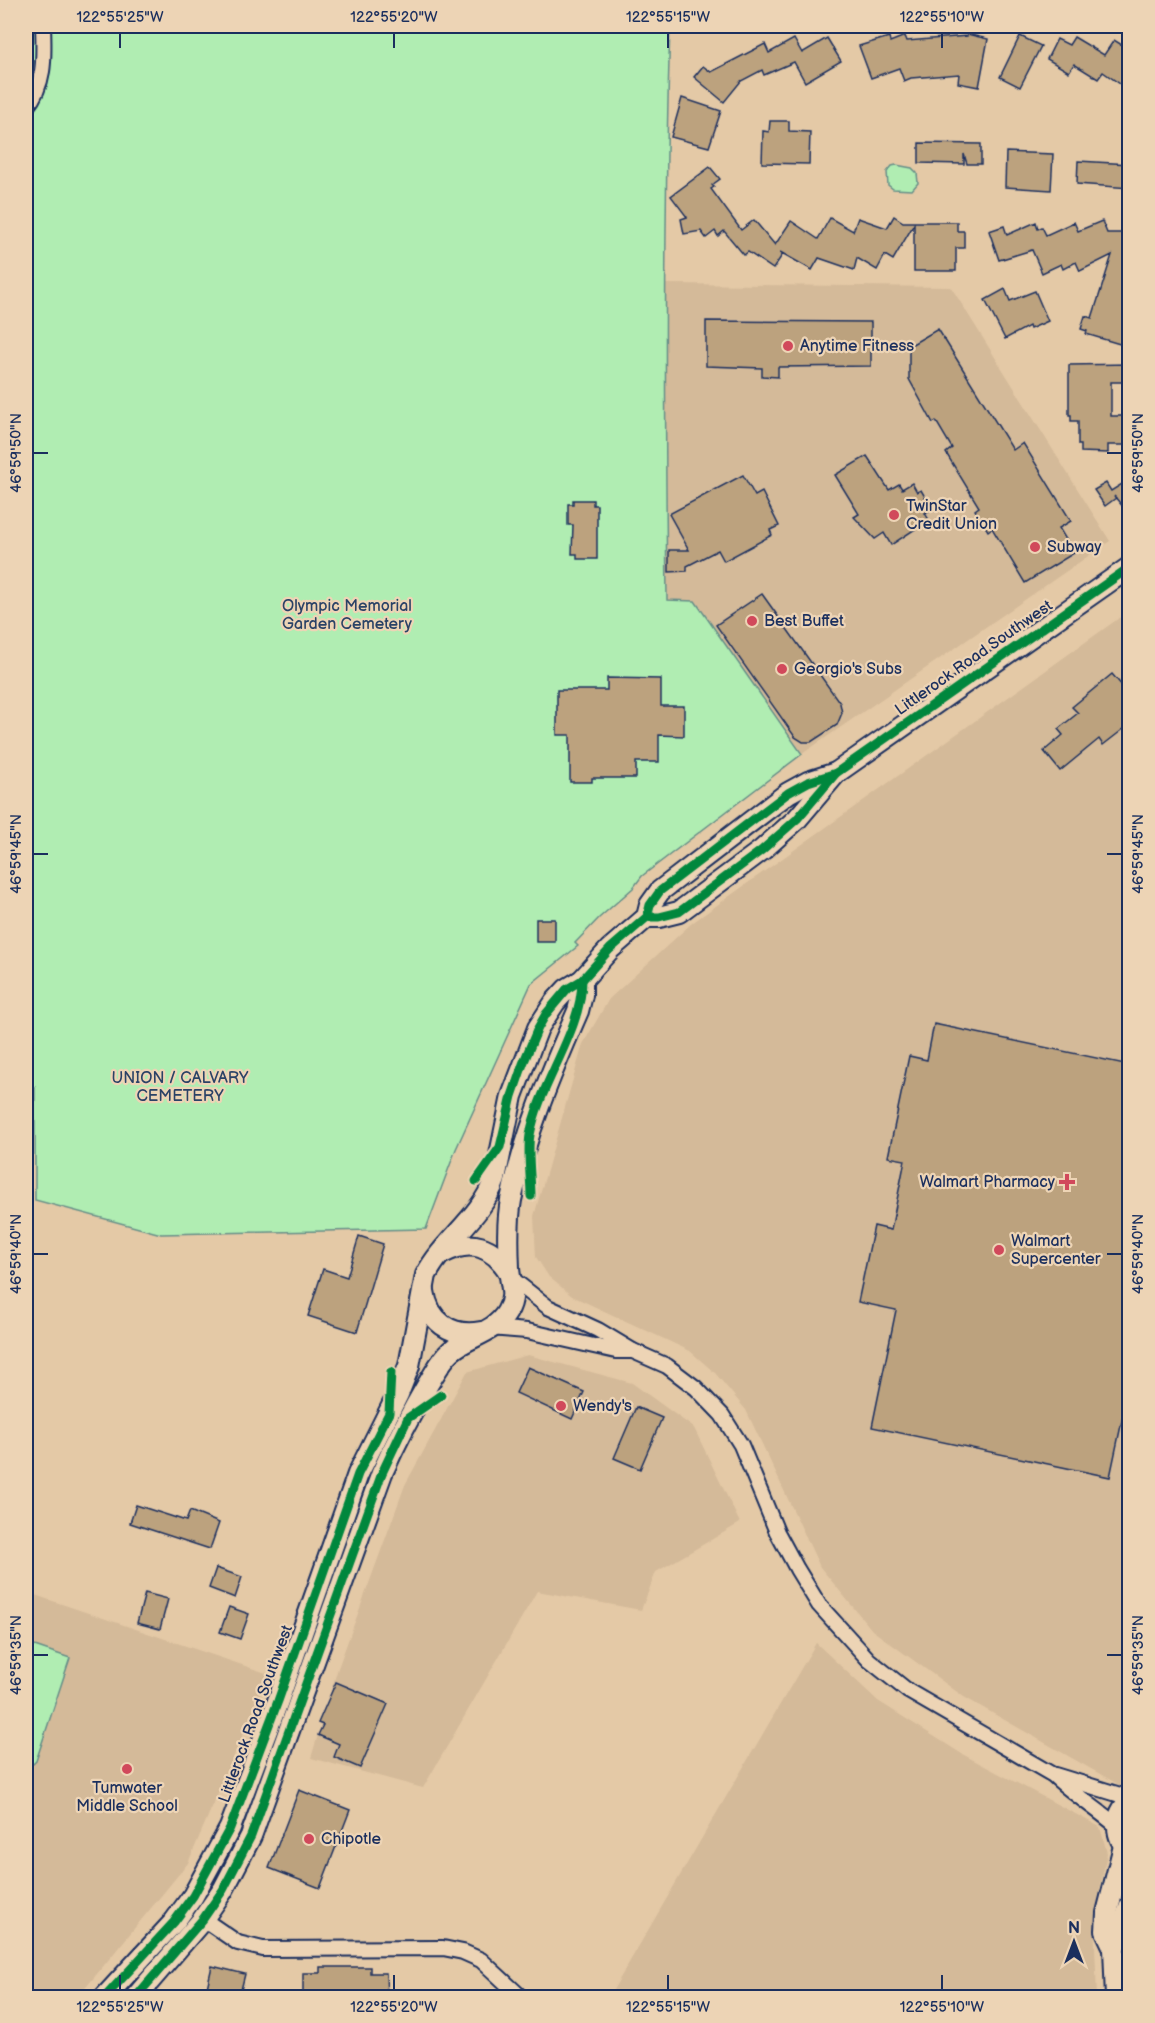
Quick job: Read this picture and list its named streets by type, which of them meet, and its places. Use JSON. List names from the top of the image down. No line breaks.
{"streets":{"main road":["Littlerock Road Southwest"]},"parks":["Olympic Memorial Garden Cemetery","UNION / CALVARY CEMETERY"],"places":{"other":["Anytime Fitness","TwinStar Credit Union","Subway","Best Buffet","Georgio's Subs","Walmart Supercenter","Wendy's","Tumwater Middle School","Chipotle"],"health":["Walmart Pharmacy"]},"north":"top","coordinates":["122°55'25\"W","122°55'20\"W","122°55'15\"W","122°55'10\"W","46°59'50\"N","46°59'45\"N","46°59'40\"N","46°59'35\"N"]}
